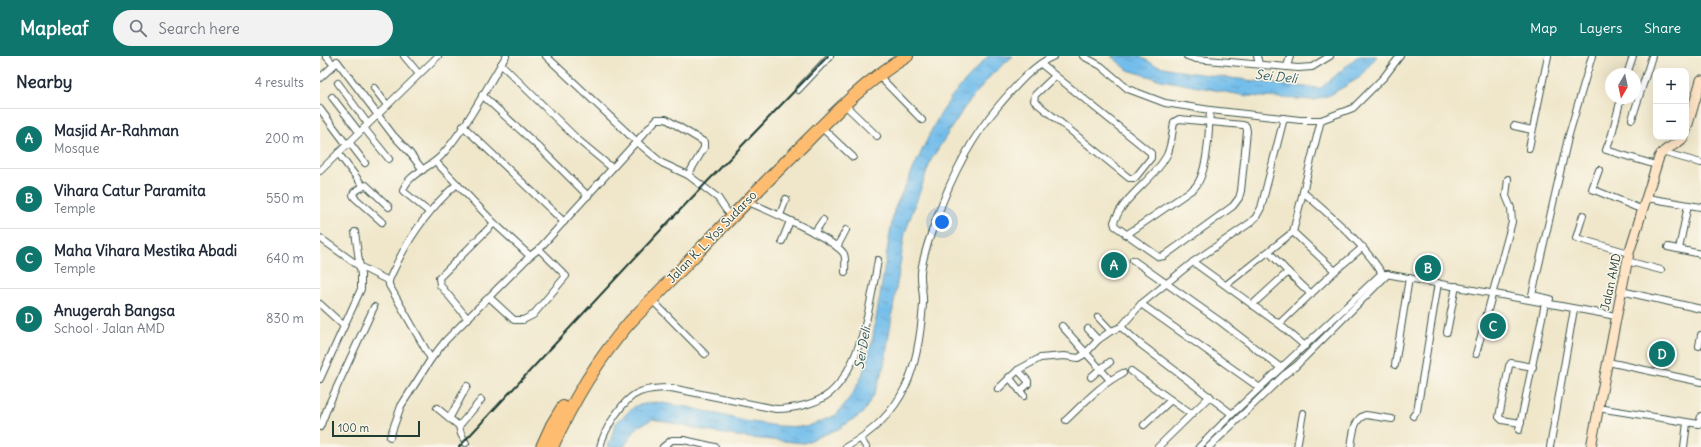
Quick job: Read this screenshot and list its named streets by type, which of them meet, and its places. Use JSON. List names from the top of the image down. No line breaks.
{"streets":{"highway":["Jalan K. L. Yos Sudarso"],"street":["Jalan AMD"]},"water":["Sei Deli"],"scale_bar":"100 m","north":"bottom","page":{"header":"Mapleaf","search":"Search here","nav":["Map","Layers","Share"],"heading":["Nearby","4 results"],"map_buttons":["+","−"],"list":[{"mark":"A","name":"Masjid Ar-Rahman","note":"Mosque","value":"200 m"},{"mark":"B","name":"Vihara Catur Paramita","note":"Temple","value":"550 m"},{"mark":"C","name":"Maha Vihara Mestika Abadi","note":"Temple","value":"640 m"},{"mark":"D","name":"Anugerah Bangsa","note":"School · Jalan AMD","value":"830 m"}],"pins":["A","B","C","D"],"scale":"100 m"}}
